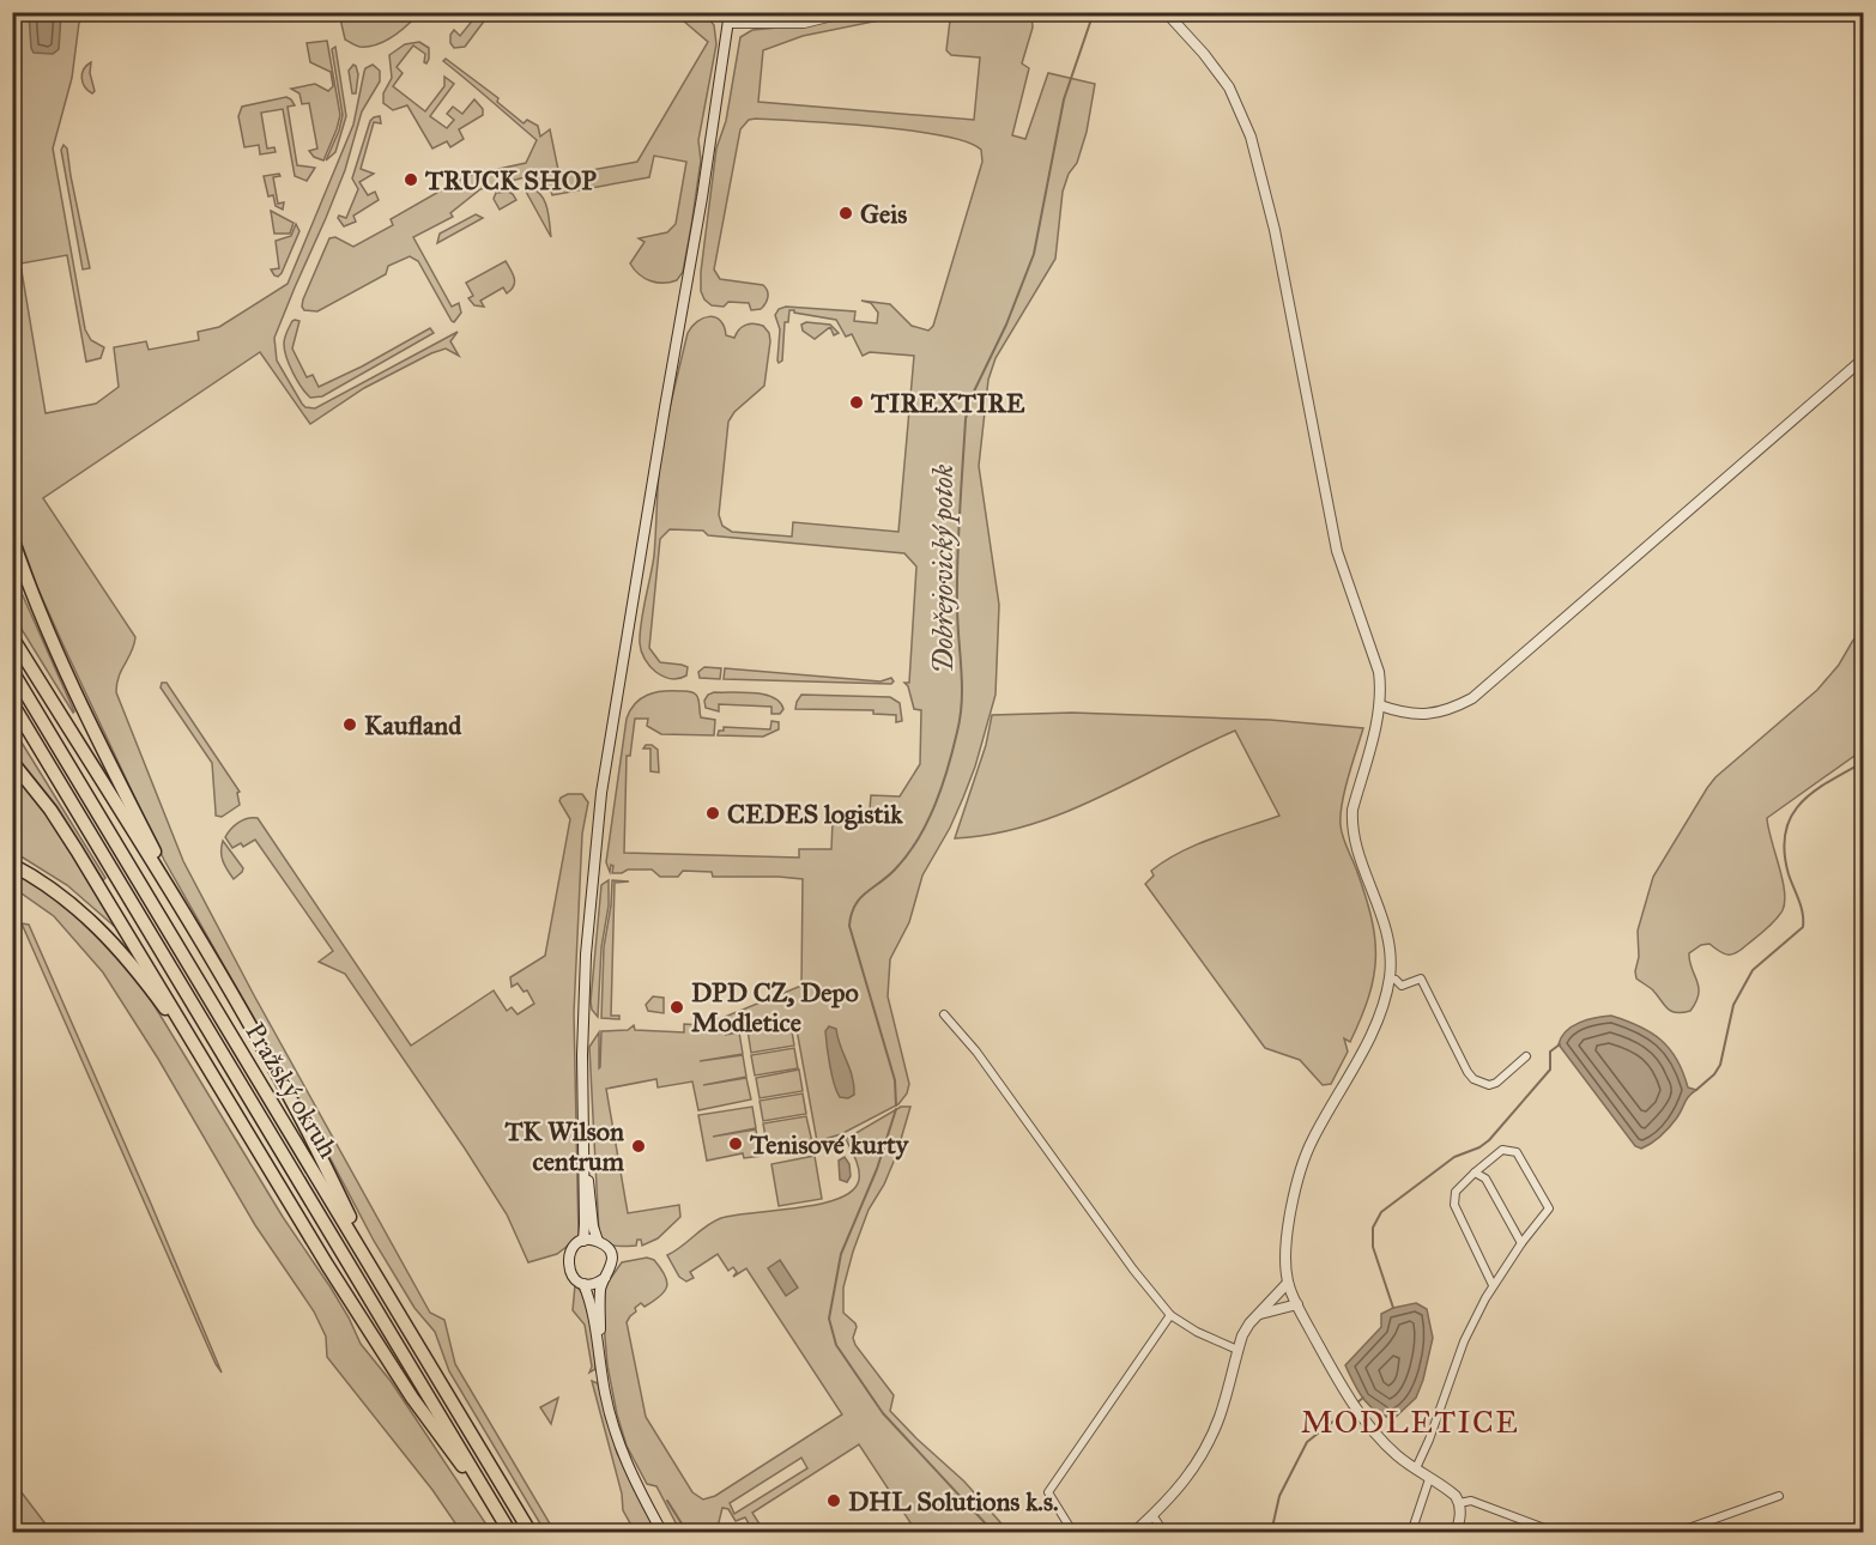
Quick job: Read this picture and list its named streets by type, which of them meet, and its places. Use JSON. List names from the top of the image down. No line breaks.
{"streets":{"highway":["Pražský okruh"]},"districts":["MODLETICE"],"water":["Dobřejovický potok"],"places":["TRUCK SHOP","Geis","TIREXTIRE","Kaufland","CEDES logistik","DPD CZ, Depo Modletice","Tenisové kurty","TK Wilson centrum","DHL Solutions k.s."]}
